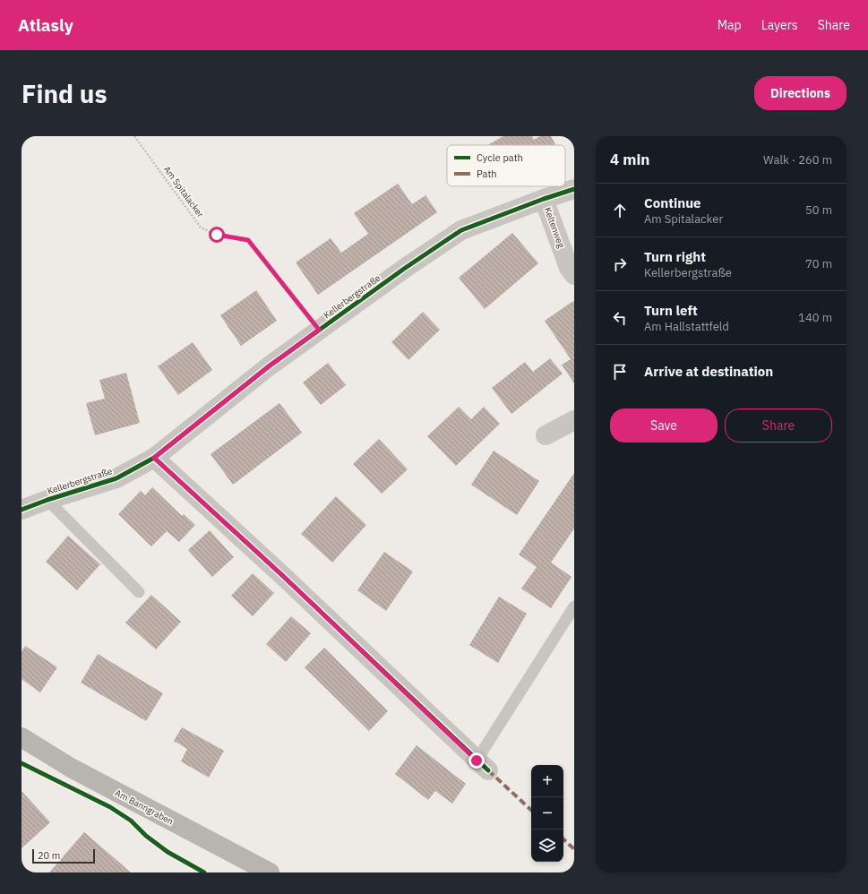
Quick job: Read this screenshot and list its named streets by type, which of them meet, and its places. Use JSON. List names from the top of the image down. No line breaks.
{"streets":{"main road":["Am Banngraben"],"street":["Keltenweg","Kellerbergstraße"],"path":["Am Spitalacker"]},"crossings":[["Am Spitalacker","Kellerbergstraße"],["Keltenweg","Kellerbergstraße"]],"legend":["Cycle path","Path"],"scale_bar":"20 m","page":{"header":"Atlasly","nav":["Map","Layers","Share"],"buttons":["Directions",["Save","Share"]],"title":"Find us","heading":["4 min","Walk · 260 m"],"list":[["Continue","Am Spitalacker","50 m"],["Turn right","Kellerbergstraße","70 m"],["Turn left","Am Hallstattfeld","140 m"],"Arrive at destination"],"map_buttons":["+","−"],"scale":"20 m"}}
